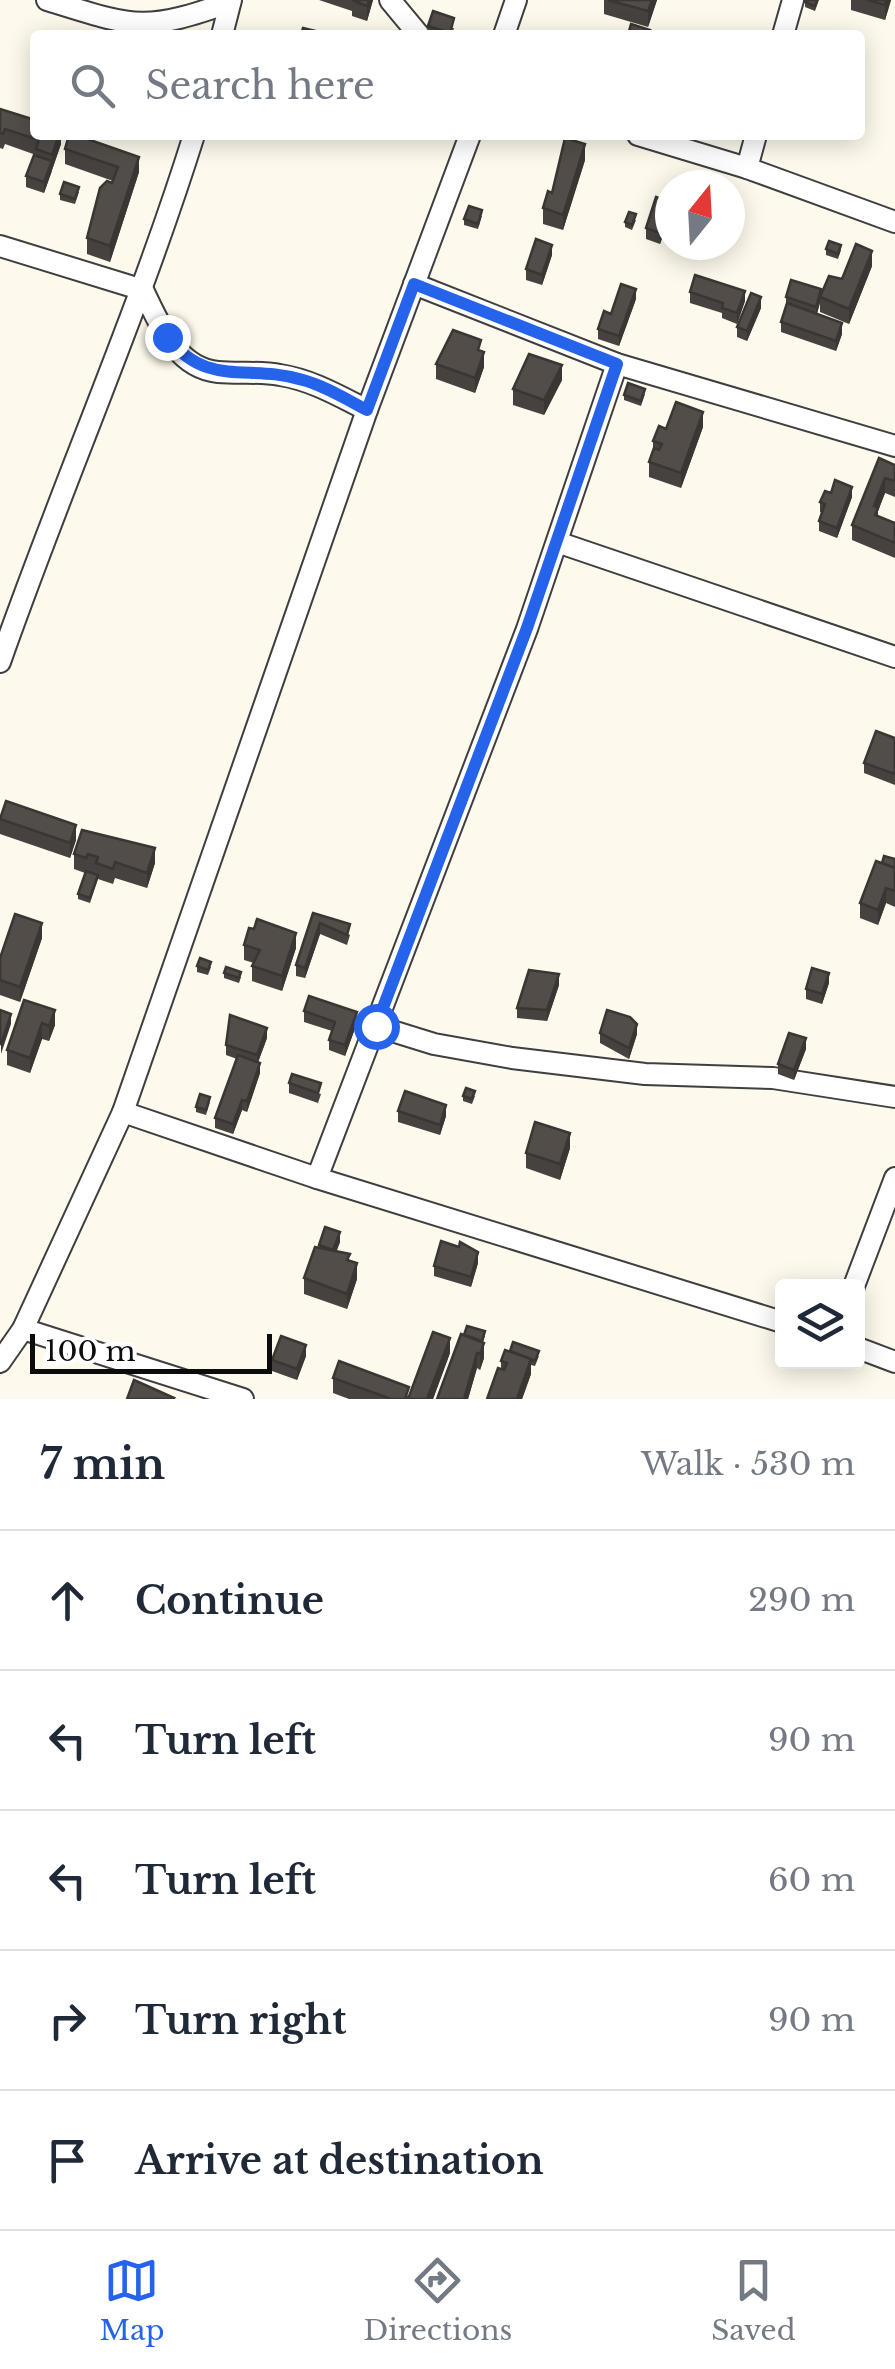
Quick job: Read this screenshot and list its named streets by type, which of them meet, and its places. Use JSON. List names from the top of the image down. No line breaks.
{"scale_bar":"100 m","north":"top","page":{"search":"Search here","scale":"100 m","heading":["7 min","Walk · 530 m"],"list":[["Continue","290 m"],["Turn left","90 m"],["Turn left","60 m"],["Turn right","90 m"],"Arrive at destination"],"nav":["Map","Directions","Saved"]}}
